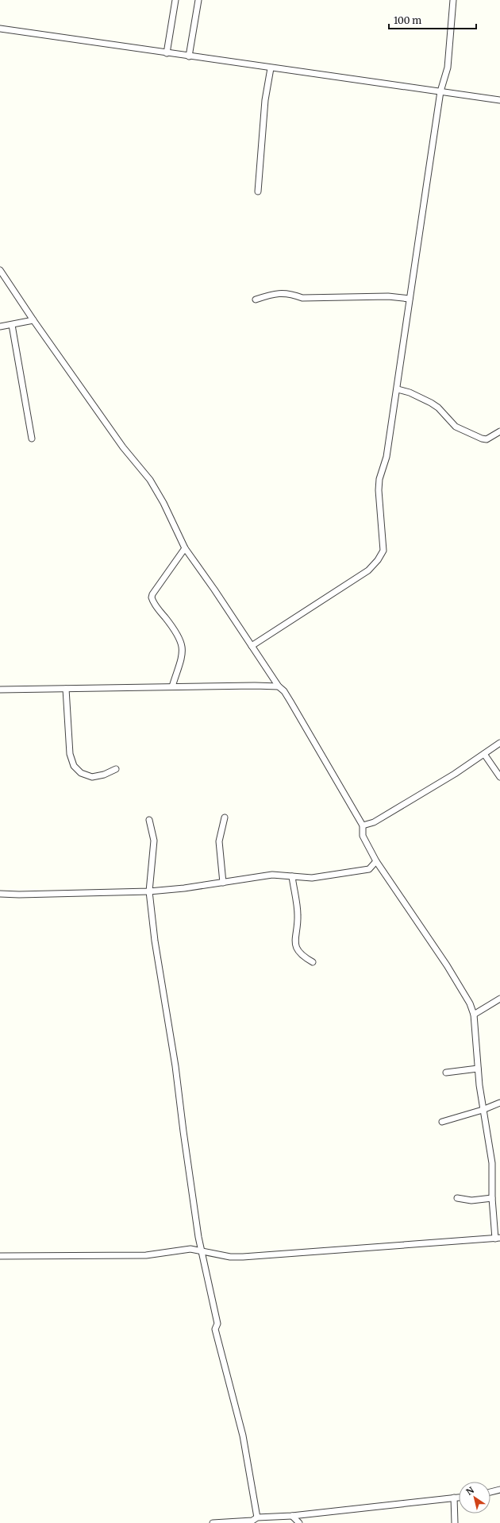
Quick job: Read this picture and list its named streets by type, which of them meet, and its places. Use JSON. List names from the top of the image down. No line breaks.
{"scale_bar":"100 m","north":"top left"}
